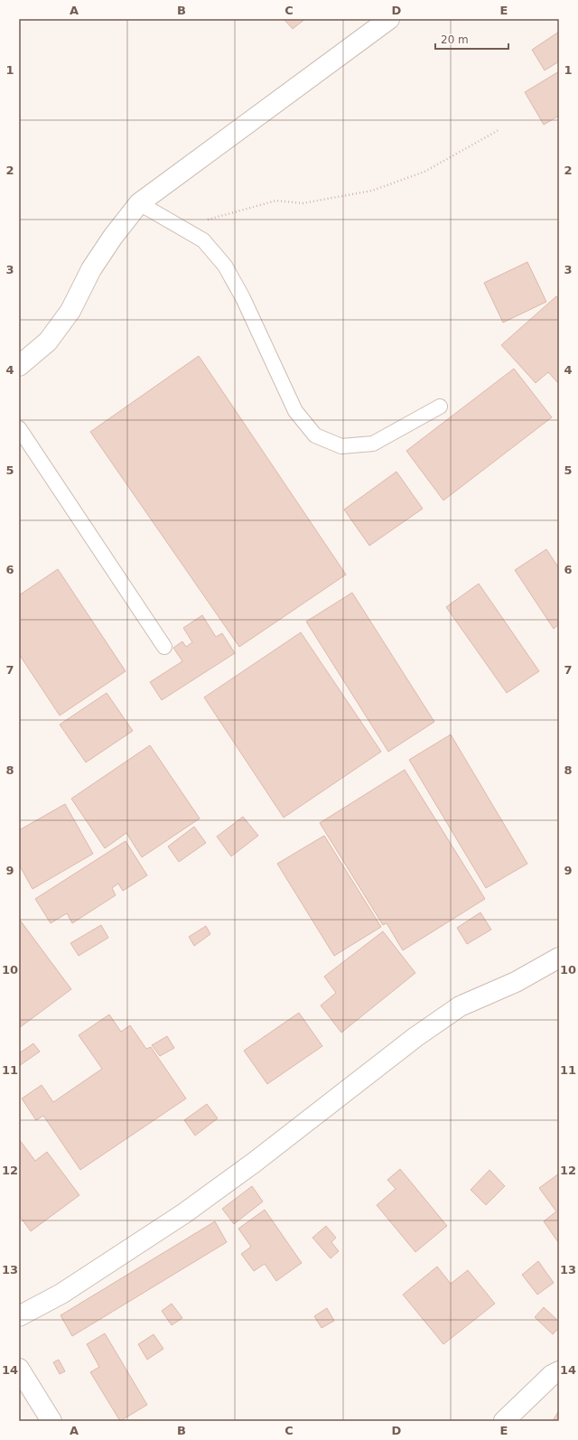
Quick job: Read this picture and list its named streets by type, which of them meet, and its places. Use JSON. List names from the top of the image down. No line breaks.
{"scale_bar":"20 m","grid":{"columns":["A","B","C","D","E"],"rows":["1","2","3","4","5","6","7","8","9","10","11","12","13","14"]}}
